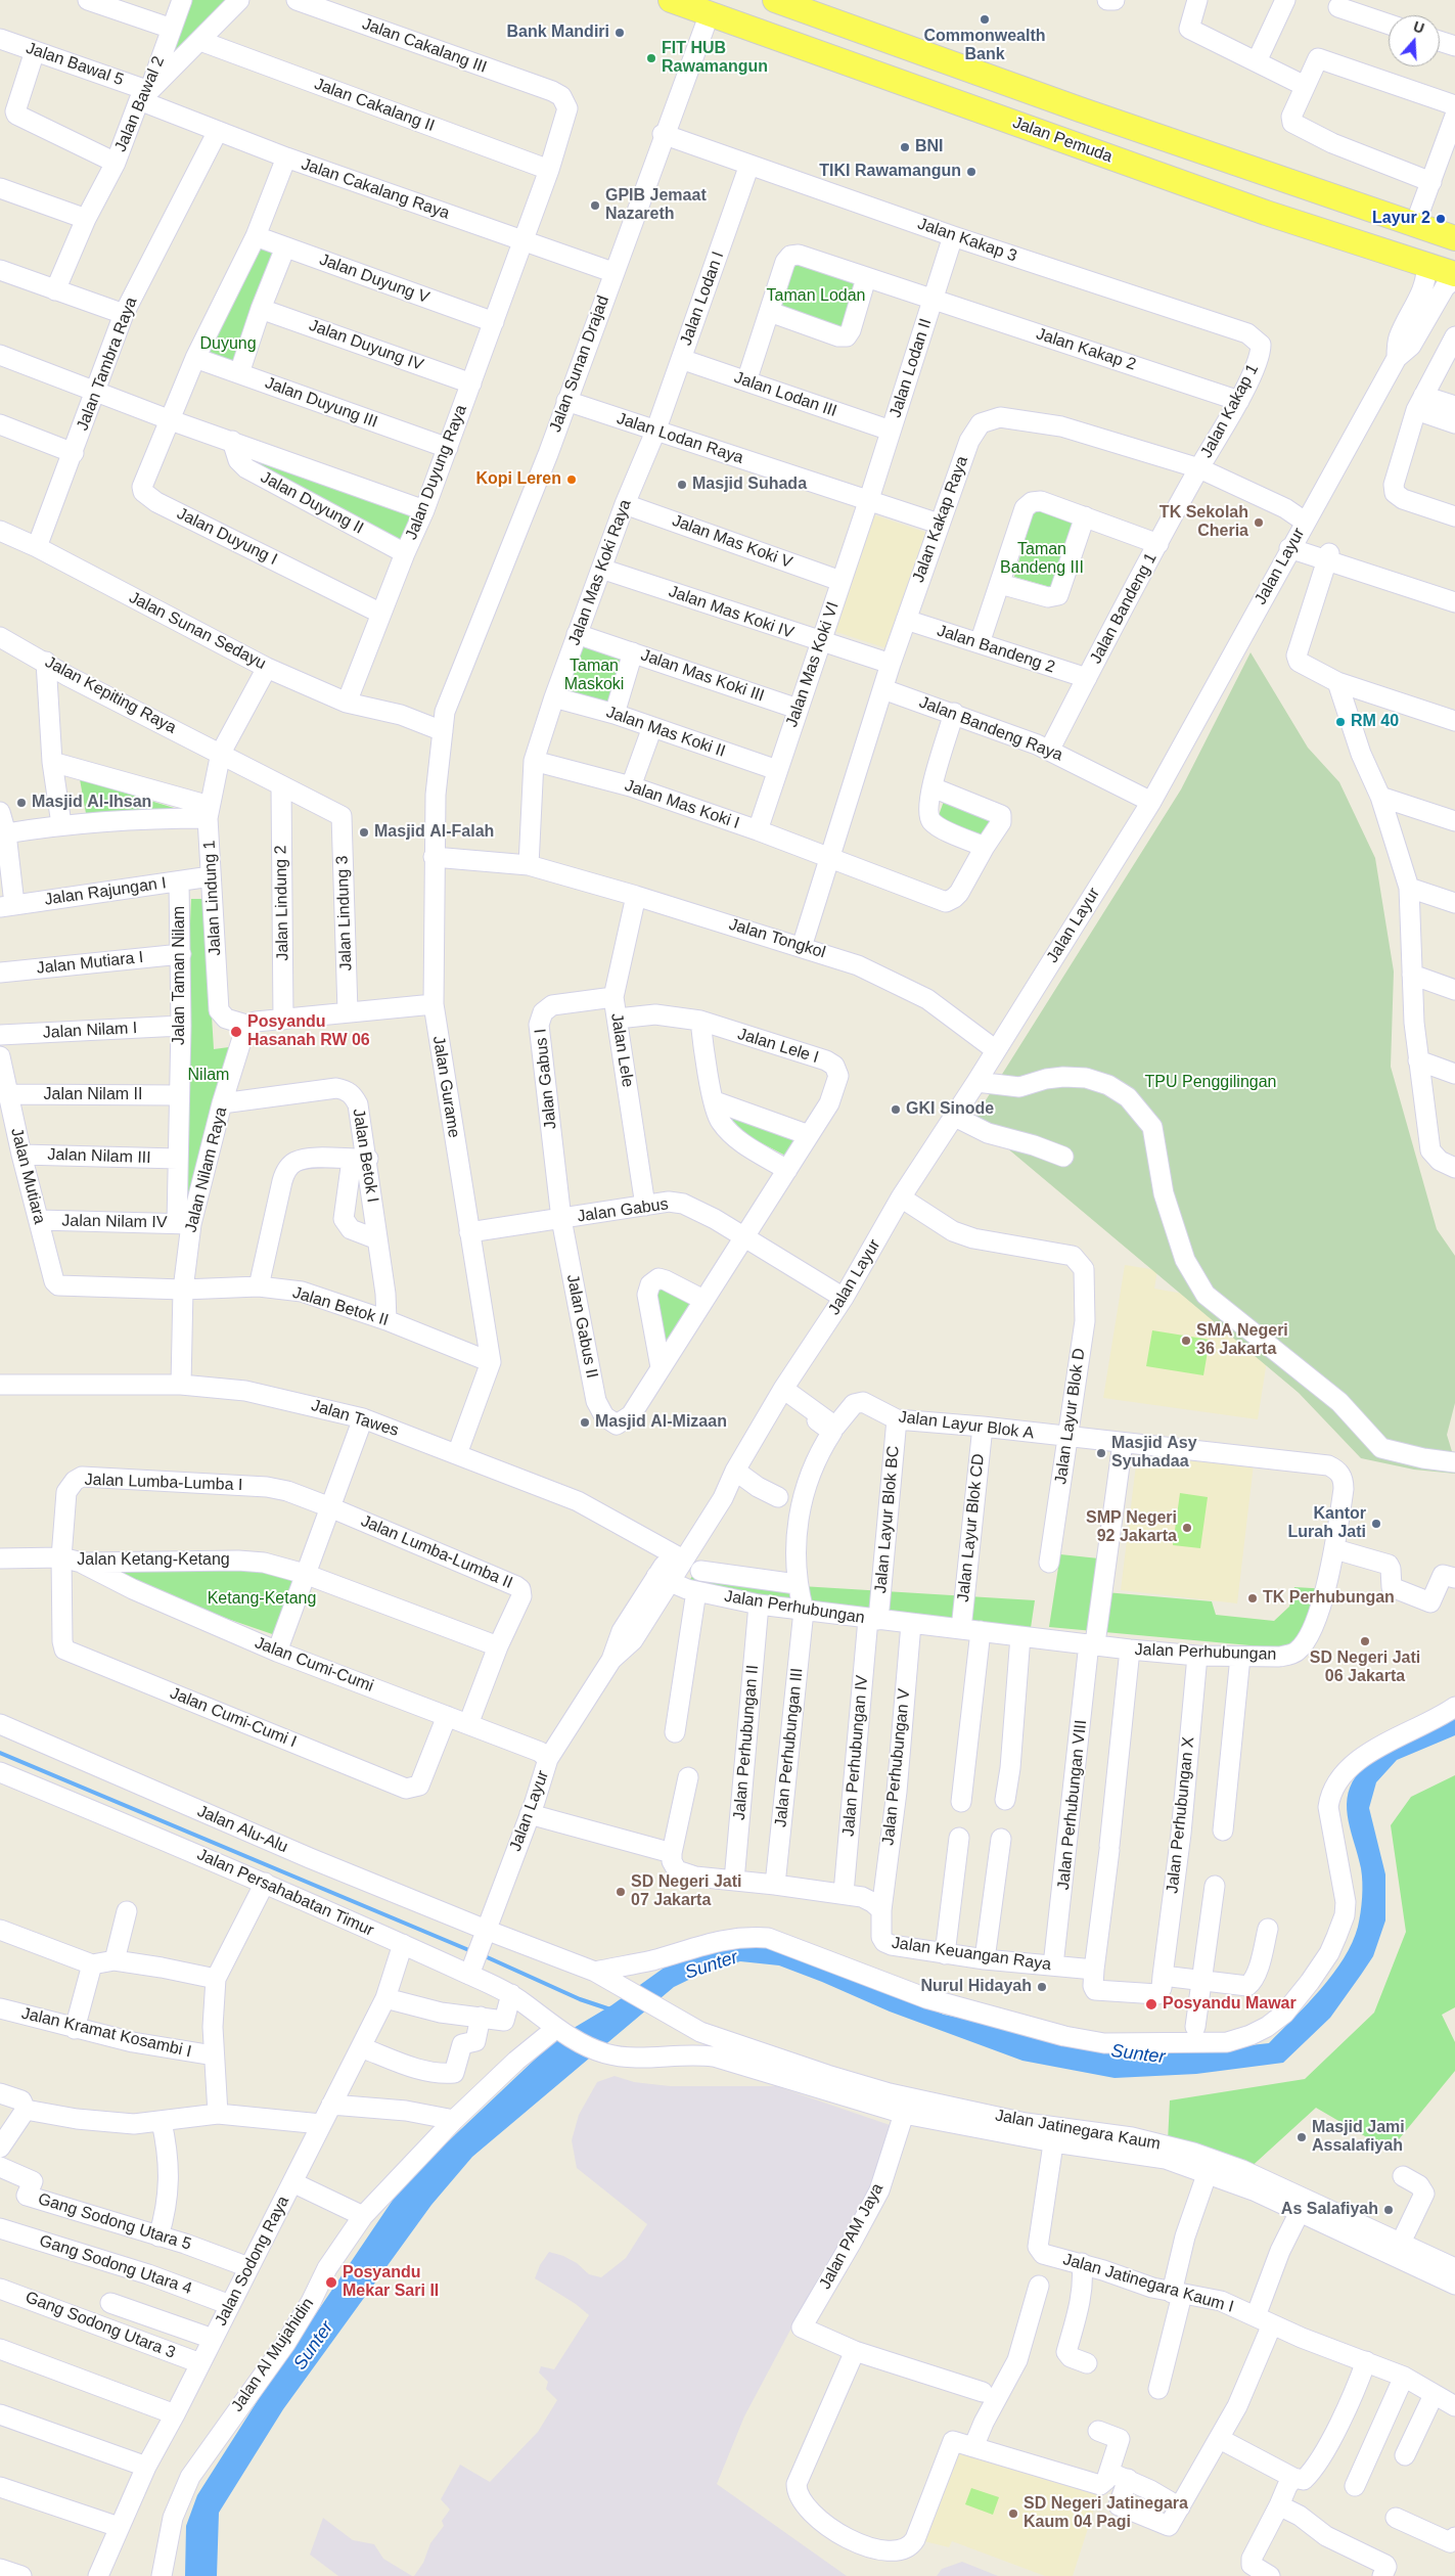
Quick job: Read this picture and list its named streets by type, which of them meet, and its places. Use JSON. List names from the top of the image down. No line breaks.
{"streets":{"main road":["Jalan Pemuda"],"street":["Jalan Cakalang III","Jalan Bawal 5","Jalan Bawal 2","Jalan Cakalang II","Jalan Cakalang Raya","Jalan Kakap 3","Jalan Duyung V","Jalan Lodan I","Jalan Duyung IV","Jalan Kakap 2","Jalan Tambra Raya","Jalan Sunan Drajad","Jalan Lodan II","Jalan Lodan III","Jalan Duyung III","Jalan Kakap 1","Jalan Lodan Raya","Jalan Duyung Raya","Jalan Duyung II","Jalan Kakap Raya","Jalan Duyung I","Jalan Mas Koki V","Jalan Layur","Jalan Mas Koki Raya","Jalan Bandeng 1","Jalan Mas Koki IV","Jalan Sunan Sedayu","Jalan Bandeng 2","Jalan Mas Koki VI","Jalan Mas Koki III","Jalan Kepiting Raya","Jalan Bandeng Raya","Jalan Mas Koki II","Jalan Mas Koki I","Jalan Rajungan I","Jalan Lindung 1","Jalan Lindung 2","Jalan Lindung 3","Jalan Tongkol","Jalan Mutiara I","Jalan Taman Nilam","Jalan Nilam I","Jalan Lele I","Jalan Lele","Jalan Gabus I","Jalan Gurame","Jalan Nilam II","Jalan Betok I","Jalan Nilam III","Jalan Nilam Raya","Jalan Mutiara","Jalan Gabus","Jalan Nilam IV","Jalan Betok II","Jalan Gabus II","Jalan Layur Blok D","Jalan Tawes","Jalan Layur Blok A","Jalan Lumba-Lumba I","Jalan Layur Blok BC","Jalan Layur Blok CD","Jalan Lumba-Lumba II","Jalan Ketang-Ketang","Jalan Perhubungan","Jalan Cumi-Cumi","Jalan Cumi-Cumi I","Jalan Perhubungan II","Jalan Perhubungan III","Jalan Perhubungan IV","Jalan Perhubungan V","Jalan Perhubungan VIII","Jalan Perhubungan X","Jalan Alu-Alu","Jalan Persahabatan Timur","Jalan Keuangan Raya","Jalan Kramat Kosambi I","Jalan Jatinegara Kaum","Gang Sodong Utara 5","Jalan PAM Jaya","Jalan Sodong Raya","Gang Sodong Utara 4","Jalan Jatinegara Kaum I","Gang Sodong Utara 3","Jalan Al Mujahidin"]},"crossings":[["Jalan Cakalang III","Jalan Duyung Raya"],["Jalan Bawal 5","Jalan Bawal 2"],["Jalan Bawal 5","Jalan Cakalang Raya"],["Jalan Bawal 2","Jalan Cakalang Raya"],["Jalan Cakalang II","Jalan Duyung Raya"],["Jalan Pemuda","Jalan Sunan Drajad"],["Jalan Pemuda","Jalan Layur"],["Jalan Cakalang Raya","Jalan Tambra Raya"],["Jalan Cakalang Raya","Jalan Sunan Drajad"],["Jalan Cakalang Raya","Jalan Duyung Raya"],["Jalan Kakap 3","Jalan Lodan I"],["Jalan Kakap 3","Jalan Sunan Drajad"],["Jalan Kakap 3","Jalan Lodan II"],["Jalan Kakap 3","Jalan Kakap 1"],["Jalan Duyung V","Jalan Duyung Raya"],["Jalan Lodan I","Jalan Lodan III"],["Jalan Lodan I","Jalan Lodan Raya"],["Jalan Lodan I","Jalan Mas Koki Raya"],["Jalan Duyung IV","Jalan Duyung Raya"],["Jalan Kakap 2","Jalan Lodan II"],["Jalan Kakap 2","Jalan Kakap 1"],["Jalan Tambra Raya","Jalan Duyung II"],["Jalan Tambra Raya","Jalan Sunan Sedayu"],["Jalan Sunan Drajad","Jalan Lodan Raya"],["Jalan Sunan Drajad","Jalan Sunan Sedayu"],["Jalan Sunan Drajad","Jalan Gurame"],["Jalan Lodan II","Jalan Lodan III"],["Jalan Lodan II","Jalan Lodan Raya"],["Jalan Lodan II","Jalan Mas Koki VI"],["Jalan Duyung III","Jalan Duyung Raya"],["Jalan Kakap 1","Jalan Kakap Raya"],["Jalan Kakap 1","Jalan Bandeng 1"],["Jalan Lodan Raya","Jalan Kakap Raya"],["Jalan Lodan Raya","Jalan Mas Koki Raya"],["Jalan Lodan Raya","Jalan Mas Koki VI"],["Jalan Duyung Raya","Jalan Duyung II"],["Jalan Duyung Raya","Jalan Duyung I"],["Jalan Duyung Raya","Jalan Sunan Sedayu"],["Jalan Duyung II","Jalan Duyung I"],["Jalan Kakap Raya","Jalan Layur"],["Jalan Kakap Raya","Jalan Bandeng 1"],["Jalan Kakap Raya","Jalan Mas Koki IV"],["Jalan Kakap Raya","Jalan Bandeng 2"],["Jalan Kakap Raya","Jalan Bandeng Raya"],["Jalan Kakap Raya","Jalan Mas Koki I"],["Jalan Kakap Raya","Jalan Tongkol"],["Jalan Mas Koki V","Jalan Mas Koki Raya"],["Jalan Mas Koki V","Jalan Mas Koki VI"],["Jalan Layur","Jalan Bandeng Raya"],["Jalan Layur","Jalan Tongkol"],["Jalan Layur","Jalan Gabus"],["Jalan Layur","Jalan Layur Blok D"],["Jalan Layur","Jalan Tawes"],["Jalan Layur","Jalan Layur Blok A"],["Jalan Layur","Jalan Perhubungan"],["Jalan Layur","Jalan Cumi-Cumi"],["Jalan Layur","Jalan Alu-Alu"],["Jalan Layur","Jalan Persahabatan Timur"],["Jalan Mas Koki Raya","Jalan Mas Koki IV"],["Jalan Mas Koki Raya","Jalan Mas Koki III"],["Jalan Mas Koki Raya","Jalan Mas Koki II"],["Jalan Mas Koki Raya","Jalan Mas Koki I"],["Jalan Mas Koki Raya","Jalan Tongkol"],["Jalan Bandeng 1","Jalan Bandeng 2"],["Jalan Bandeng 1","Jalan Bandeng Raya"],["Jalan Mas Koki IV","Jalan Mas Koki VI"],["Jalan Sunan Sedayu","Jalan Lindung 1"],["Jalan Sunan Sedayu","Jalan Gurame"],["Jalan Mas Koki VI","Jalan Mas Koki III"],["Jalan Mas Koki VI","Jalan Mas Koki II"],["Jalan Mas Koki VI","Jalan Mas Koki I"],["Jalan Kepiting Raya","Jalan Lindung 1"],["Jalan Kepiting Raya","Jalan Lindung 2"],["Jalan Kepiting Raya","Jalan Lindung 3"],["Jalan Rajungan I","Jalan Lindung 1"],["Jalan Rajungan I","Jalan Taman Nilam"],["Jalan Lindung 1","Jalan Nilam Raya"],["Jalan Tongkol","Jalan Lele"],["Jalan Tongkol","Jalan Gurame"],["Jalan Mutiara I","Jalan Taman Nilam"],["Jalan Taman Nilam","Jalan Nilam I"],["Jalan Taman Nilam","Jalan Nilam II"],["Jalan Taman Nilam","Jalan Nilam III"],["Jalan Taman Nilam","Jalan Nilam Raya"],["Jalan Taman Nilam","Jalan Nilam IV"],["Jalan Lele I","Jalan Lele"],["Jalan Lele I","Jalan Gabus"],["Jalan Lele I","Jalan Gabus II"],["Jalan Lele","Jalan Gabus I"],["Jalan Lele","Jalan Gabus"],["Jalan Gabus I","Jalan Gabus"],["Jalan Gabus I","Jalan Gabus II"],["Jalan Gurame","Jalan Gabus"],["Jalan Gurame","Jalan Betok II"],["Jalan Gurame","Jalan Tawes"],["Jalan Nilam II","Jalan Mutiara"],["Jalan Betok I","Jalan Nilam Raya"],["Jalan Betok I","Jalan Betok II"],["Jalan Nilam III","Jalan Mutiara"],["Jalan Nilam Raya","Jalan Nilam IV"],["Jalan Nilam Raya","Jalan Betok II"],["Jalan Nilam Raya","Jalan Tawes"],["Jalan Mutiara","Jalan Nilam IV"],["Jalan Mutiara","Jalan Betok II"],["Jalan Gabus","Jalan Gabus II"],["Jalan Layur Blok D","Jalan Layur Blok A"],["Jalan Layur Blok D","Jalan Perhubungan"],["Jalan Layur Blok A","Jalan Layur Blok BC"],["Jalan Layur Blok A","Jalan Layur Blok CD"],["Jalan Layur Blok A","Jalan Perhubungan"],["Jalan Lumba-Lumba I","Jalan Lumba-Lumba II"],["Jalan Lumba-Lumba I","Jalan Ketang-Ketang"],["Jalan Lumba-Lumba I","Jalan Cumi-Cumi I"],["Jalan Layur Blok BC","Jalan Perhubungan"],["Jalan Layur Blok BC","Jalan Perhubungan IV"],["Jalan Layur Blok CD","Jalan Perhubungan"],["Jalan Lumba-Lumba II","Jalan Ketang-Ketang"],["Jalan Lumba-Lumba II","Jalan Cumi-Cumi"],["Jalan Ketang-Ketang","Jalan Cumi-Cumi"],["Jalan Ketang-Ketang","Jalan Cumi-Cumi I"],["Jalan Perhubungan","Jalan Perhubungan II"],["Jalan Perhubungan","Jalan Perhubungan III"],["Jalan Perhubungan","Jalan Perhubungan IV"],["Jalan Perhubungan","Jalan Perhubungan V"],["Jalan Perhubungan","Jalan Perhubungan VIII"],["Jalan Perhubungan","Jalan Perhubungan X"],["Jalan Cumi-Cumi","Jalan Cumi-Cumi I"],["Jalan Perhubungan V","Jalan Keuangan Raya"],["Jalan Perhubungan VIII","Jalan Keuangan Raya"],["Jalan Alu-Alu","Jalan Jatinegara Kaum"],["Jalan Persahabatan Timur","Jalan Jatinegara Kaum"],["Jalan Persahabatan Timur","Jalan Sodong Raya"],["Jalan Persahabatan Timur","Jalan Al Mujahidin"],["Jalan Jatinegara Kaum","Jalan PAM Jaya"],["Jalan Jatinegara Kaum","Jalan Jatinegara Kaum I"],["Jalan Jatinegara Kaum","Jalan Al Mujahidin"],["Gang Sodong Utara 5","Jalan Sodong Raya"],["Jalan Sodong Raya","Gang Sodong Utara 4"],["Jalan Sodong Raya","Gang Sodong Utara 3"]],"water":["Sunter"],"parks":["Taman Lodan","Duyung","Taman Bandeng III","Taman Maskoki","Nilam","TPU Penggilingan","Ketang-Ketang"],"places":["Commonwealth Bank","Bank Mandiri","FIT HUB Rawamangun","BNI","TIKI Rawamangun","GPIB Jemaat Nazareth","Layur 2","Kopi Leren","Masjid Suhada","TK Sekolah Cheria","RM 40","Masjid Al-Ihsan","Masjid Al-Falah","Posyandu Hasanah RW 06","GKI Sinode","SMA Negeri 36 Jakarta","Masjid Al-Mizaan","Masjid Asy Syuhadaa","Kantor Lurah Jati","SMP Negeri 92 Jakarta","TK Perhubungan","SD Negeri Jati 06 Jakarta","SD Negeri Jati 07 Jakarta","Nurul Hidayah","Posyandu Mawar","Masjid Jami Assalafiyah","As Salafiyah","Posyandu Mekar Sari II","SD Negeri Jatinegara Kaum 04 Pagi"],"north":"top"}
